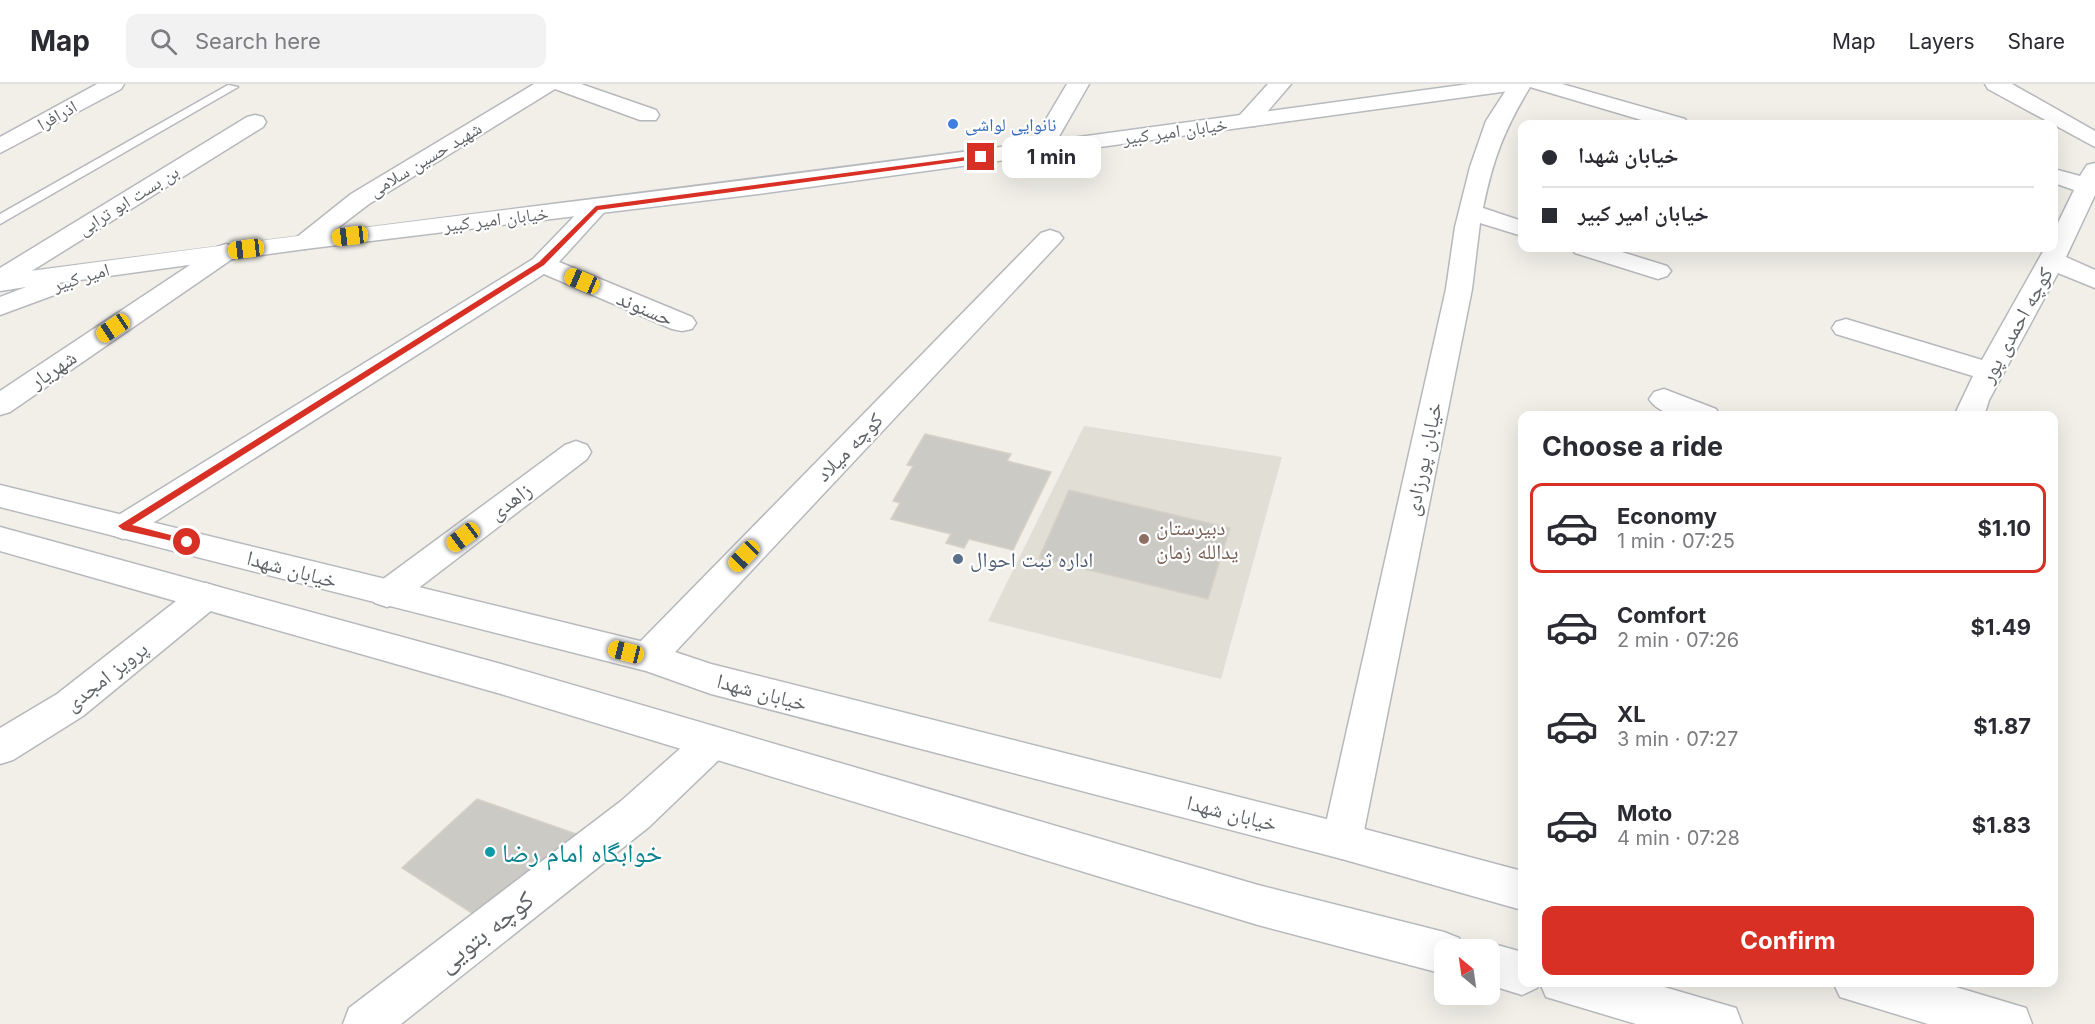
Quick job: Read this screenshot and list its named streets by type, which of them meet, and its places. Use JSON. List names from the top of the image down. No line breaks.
{"streets":{"street":["اذرافرا","خیابان امیر کبیر","شهید حسین سلامی","بن بست ابو ترابی","امیر کبیر","حسنوند","کوچه احمدی پور","شهریار","کوچه میلاد","خیابان پورزادی","زاهدی","خیابان شهدا","پرویز امجدی","کوچه بتویی"]},"crossings":[["خیابان امیر کبیر","شهید حسین سلامی"],["خیابان امیر کبیر","امیر کبیر"],["خیابان امیر کبیر","شهریار"],["بن بست ابو ترابی","امیر کبیر"],["کوچه میلاد","خیابان شهدا"],["خیابان پورزادی","خیابان شهدا"],["زاهدی","خیابان شهدا"]],"places":["نانوایی لواشی","دبیرستان یدالله زمان","اداره ثبت احوال","خوابگاه امام رضا"],"north":"top left","page":{"header":"Map","search":"Search here","nav":["Map","Layers","Share"],"banner":["خیابان شهدا","خیابان امیر کبیر"],"bubble":"1 min","heading":"Choose a ride","list":[{"name":"Economy","note":"1 min · 07:25","value":"$1.10"},{"name":"Comfort","note":"2 min · 07:26","value":"$1.49"},{"name":"XL","note":"3 min · 07:27","value":"$1.87"},{"name":"Moto","note":"4 min · 07:28","value":"$1.83"}],"buttons":"Confirm"}}
